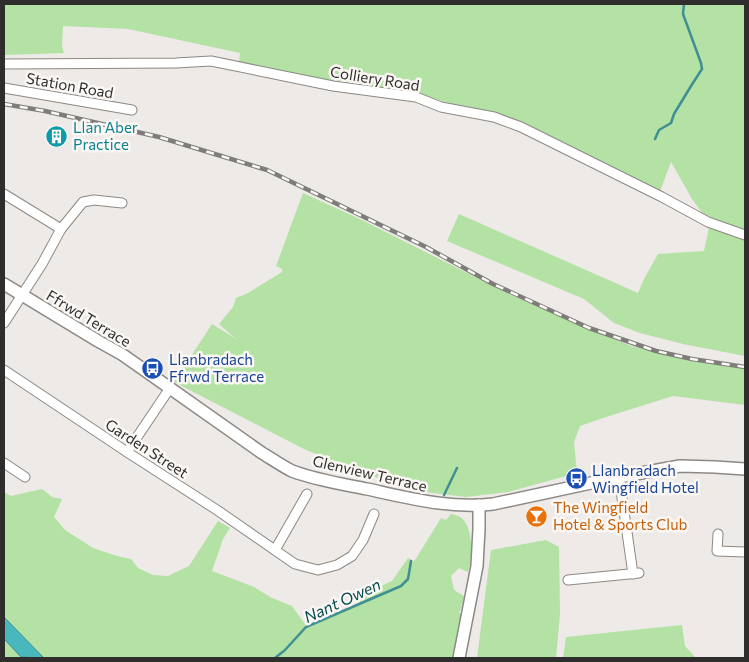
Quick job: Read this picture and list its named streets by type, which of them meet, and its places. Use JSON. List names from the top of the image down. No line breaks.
{"streets":{"street":["Colliery Road","Station Road","Ffrwd Terrace","Garden Street","Glenview Terrace"]},"crossings":[["Ffrwd Terrace","Glenview Terrace"]],"water":["Nant Owen"],"places":{"building":["Llan Aber Practice"],"bus stop":["Llanbradach Ffrwd Terrace","Llanbradach Wingfield Hotel"],"bar":["The Wingfield Hotel & Sports Club"]}}
